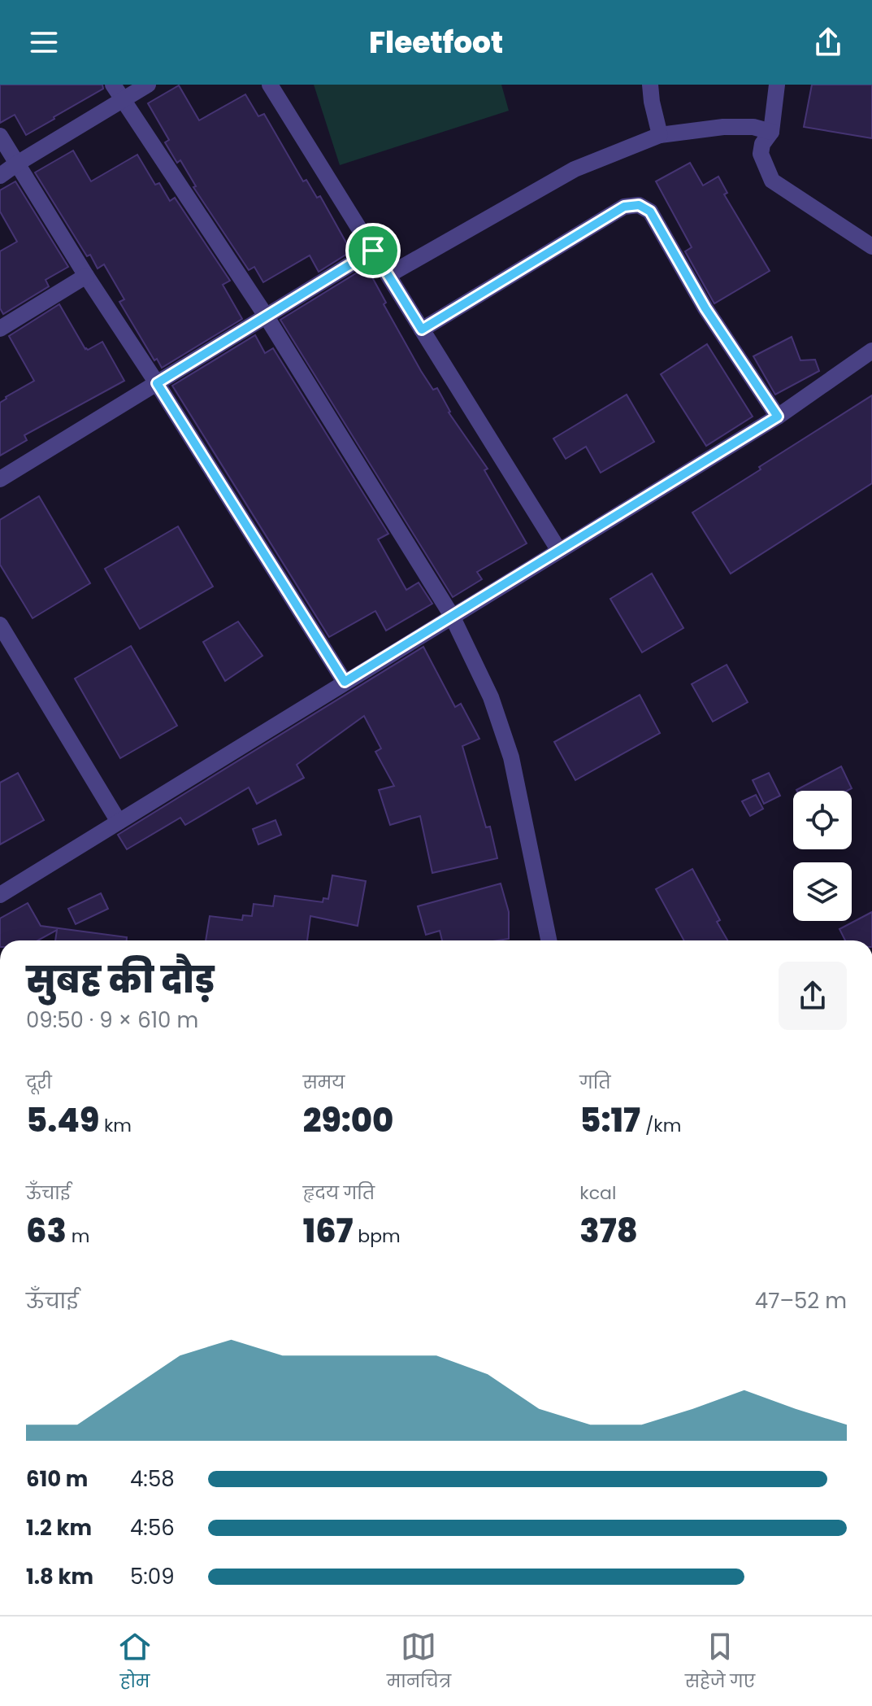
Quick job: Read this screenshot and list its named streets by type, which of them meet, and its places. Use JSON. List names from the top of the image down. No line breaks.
{"page":{"header":"Fleetfoot","heading":["सुबह की दौड़","09:50 · 9 × 610 m"],"stats":[["दूरी","5.49 km"],["समय","29:00"],["गति","5:17 /km"],["ऊँचाई","63 m"],["हृदय गति","167 bpm"],["kcal","378"]],"chart":["ऊँचाई","47–52 m"],"list":[{"name":"610 m","note":"4:58"},{"name":"1.2 km","note":"4:56"},{"name":"1.8 km","note":"5:09"}],"tabs":["होम","मानचित्र","सहेजे गए"]}}
